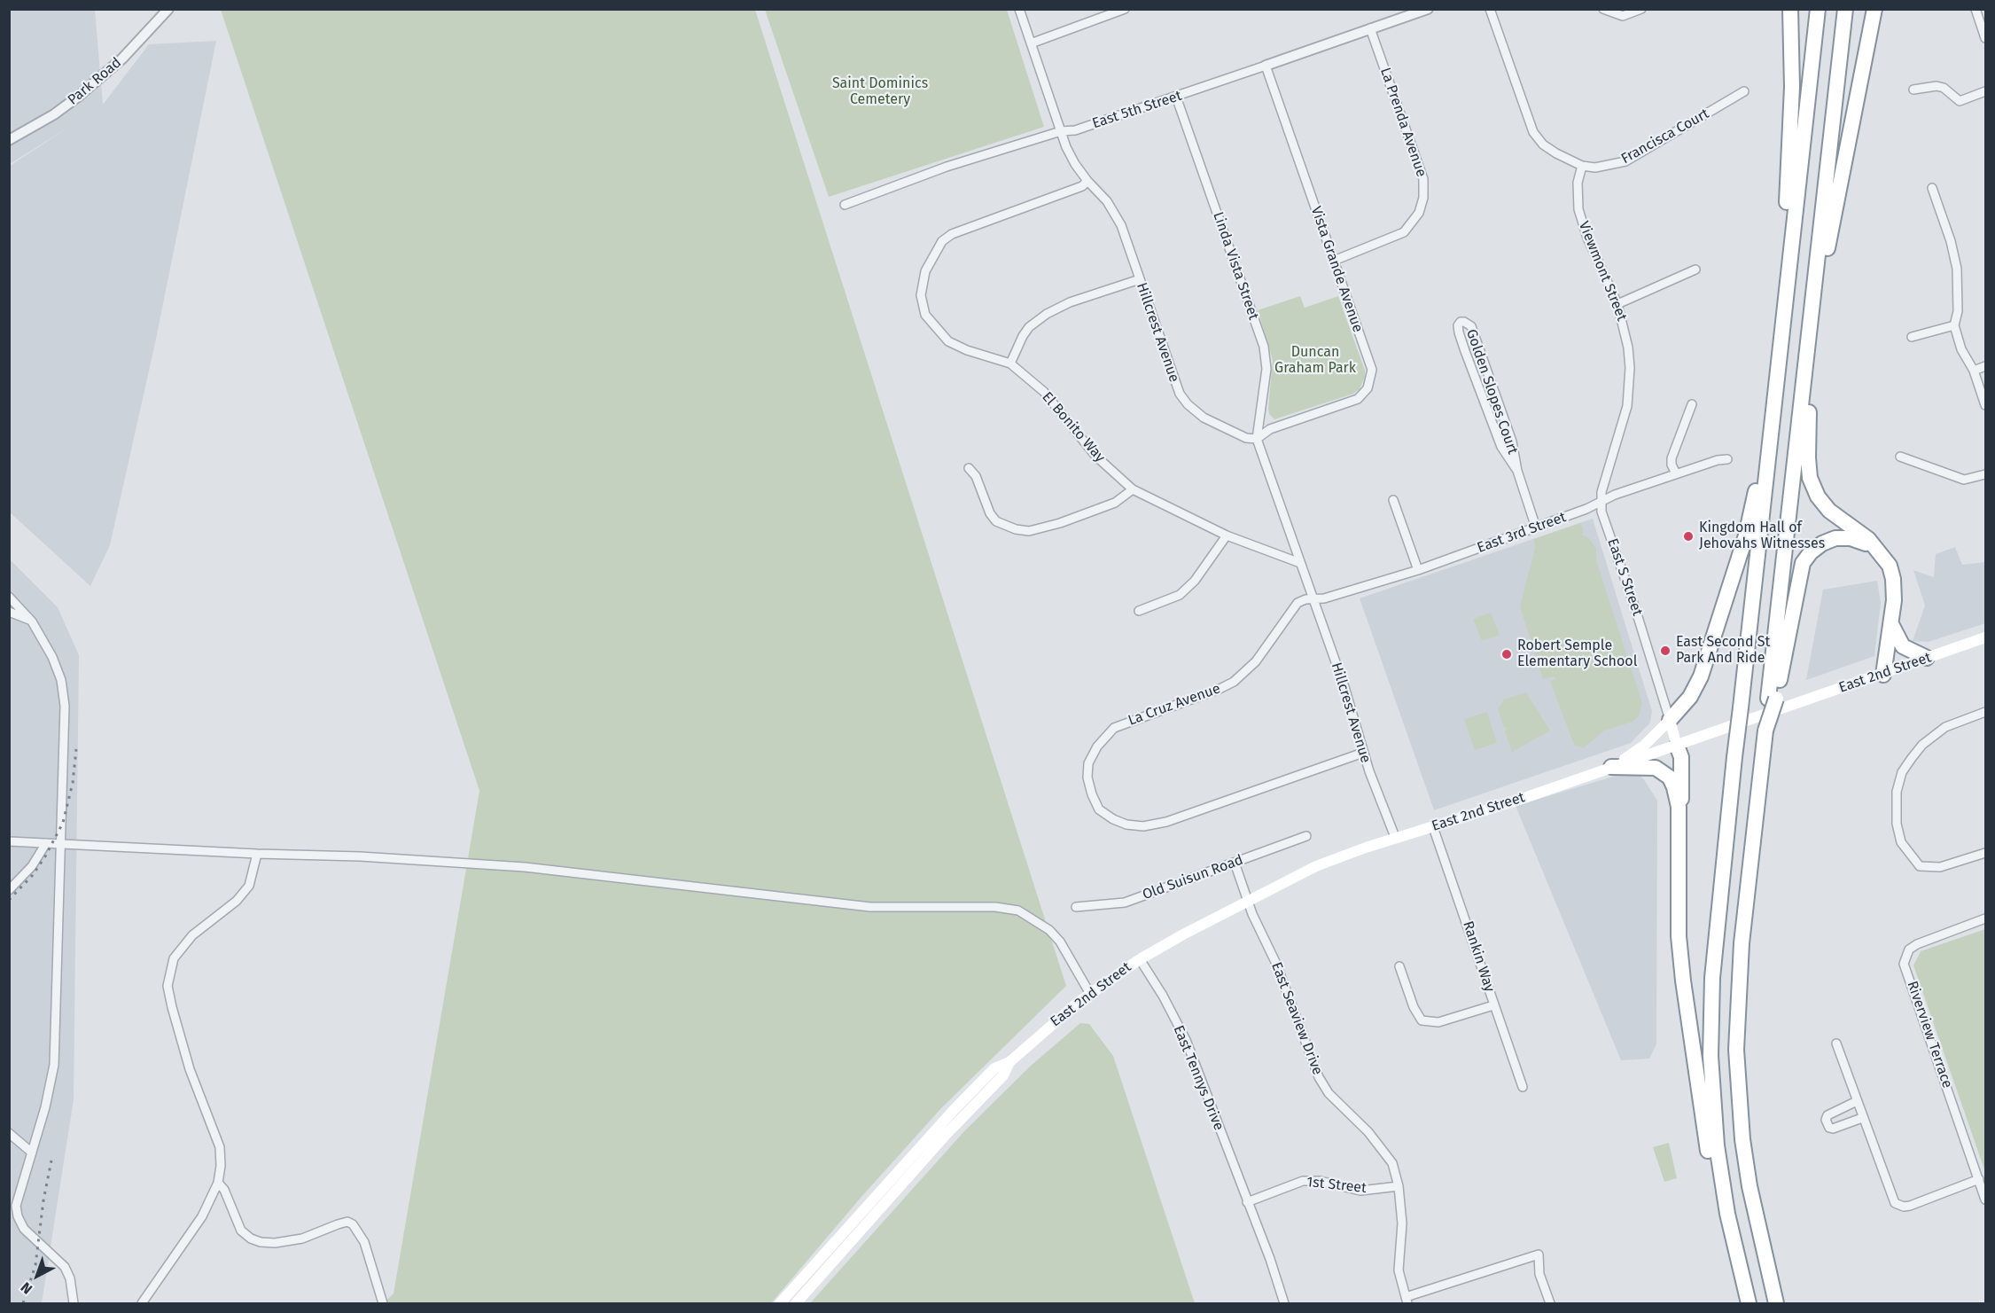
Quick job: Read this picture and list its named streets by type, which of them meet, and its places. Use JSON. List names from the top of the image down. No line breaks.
{"streets":{"main road":["East S Street","East 2nd Street"],"street":["Park Road","East 5th Street","La Prenda Avenue","Francisca Court","Linda Vista Street","Vista Grande Avenue","Viewmont Street","Hillcrest Avenue","Golden Slopes Court","El Bonito Way","East 3rd Street","La Cruz Avenue","Old Suisun Road","Rankin Way","East Seaview Drive","Riverview Terrace","East Tennys Drive","1st Street"]},"crossings":[["East 5th Street","La Prenda Avenue"],["East 5th Street","Linda Vista Street"],["East 5th Street","Vista Grande Avenue"],["East 5th Street","Hillcrest Avenue"],["La Prenda Avenue","Vista Grande Avenue"],["Francisca Court","Viewmont Street"],["Linda Vista Street","Vista Grande Avenue"],["Linda Vista Street","Hillcrest Avenue"],["Vista Grande Avenue","Hillcrest Avenue"],["Viewmont Street","East 3rd Street"],["Viewmont Street","East S Street"],["Hillcrest Avenue","El Bonito Way"],["Hillcrest Avenue","East 3rd Street"],["Hillcrest Avenue","East 2nd Street"],["Hillcrest Avenue","La Cruz Avenue"],["Golden Slopes Court","East 3rd Street"],["East 3rd Street","East S Street"],["East 3rd Street","La Cruz Avenue"],["East S Street","East 2nd Street"],["East 2nd Street","Rankin Way"],["East 2nd Street","East Seaview Drive"],["East 2nd Street","East Tennys Drive"],["Old Suisun Road","East Seaview Drive"],["East Seaview Drive","1st Street"],["East Tennys Drive","1st Street"]],"parks":["Saint Dominics Cemetery","Duncan Graham Park"],"places":["Kingdom Hall of Jehovahs Witnesses","East Second St Park And Ride","Robert Semple Elementary School"],"north":"bottom left"}
